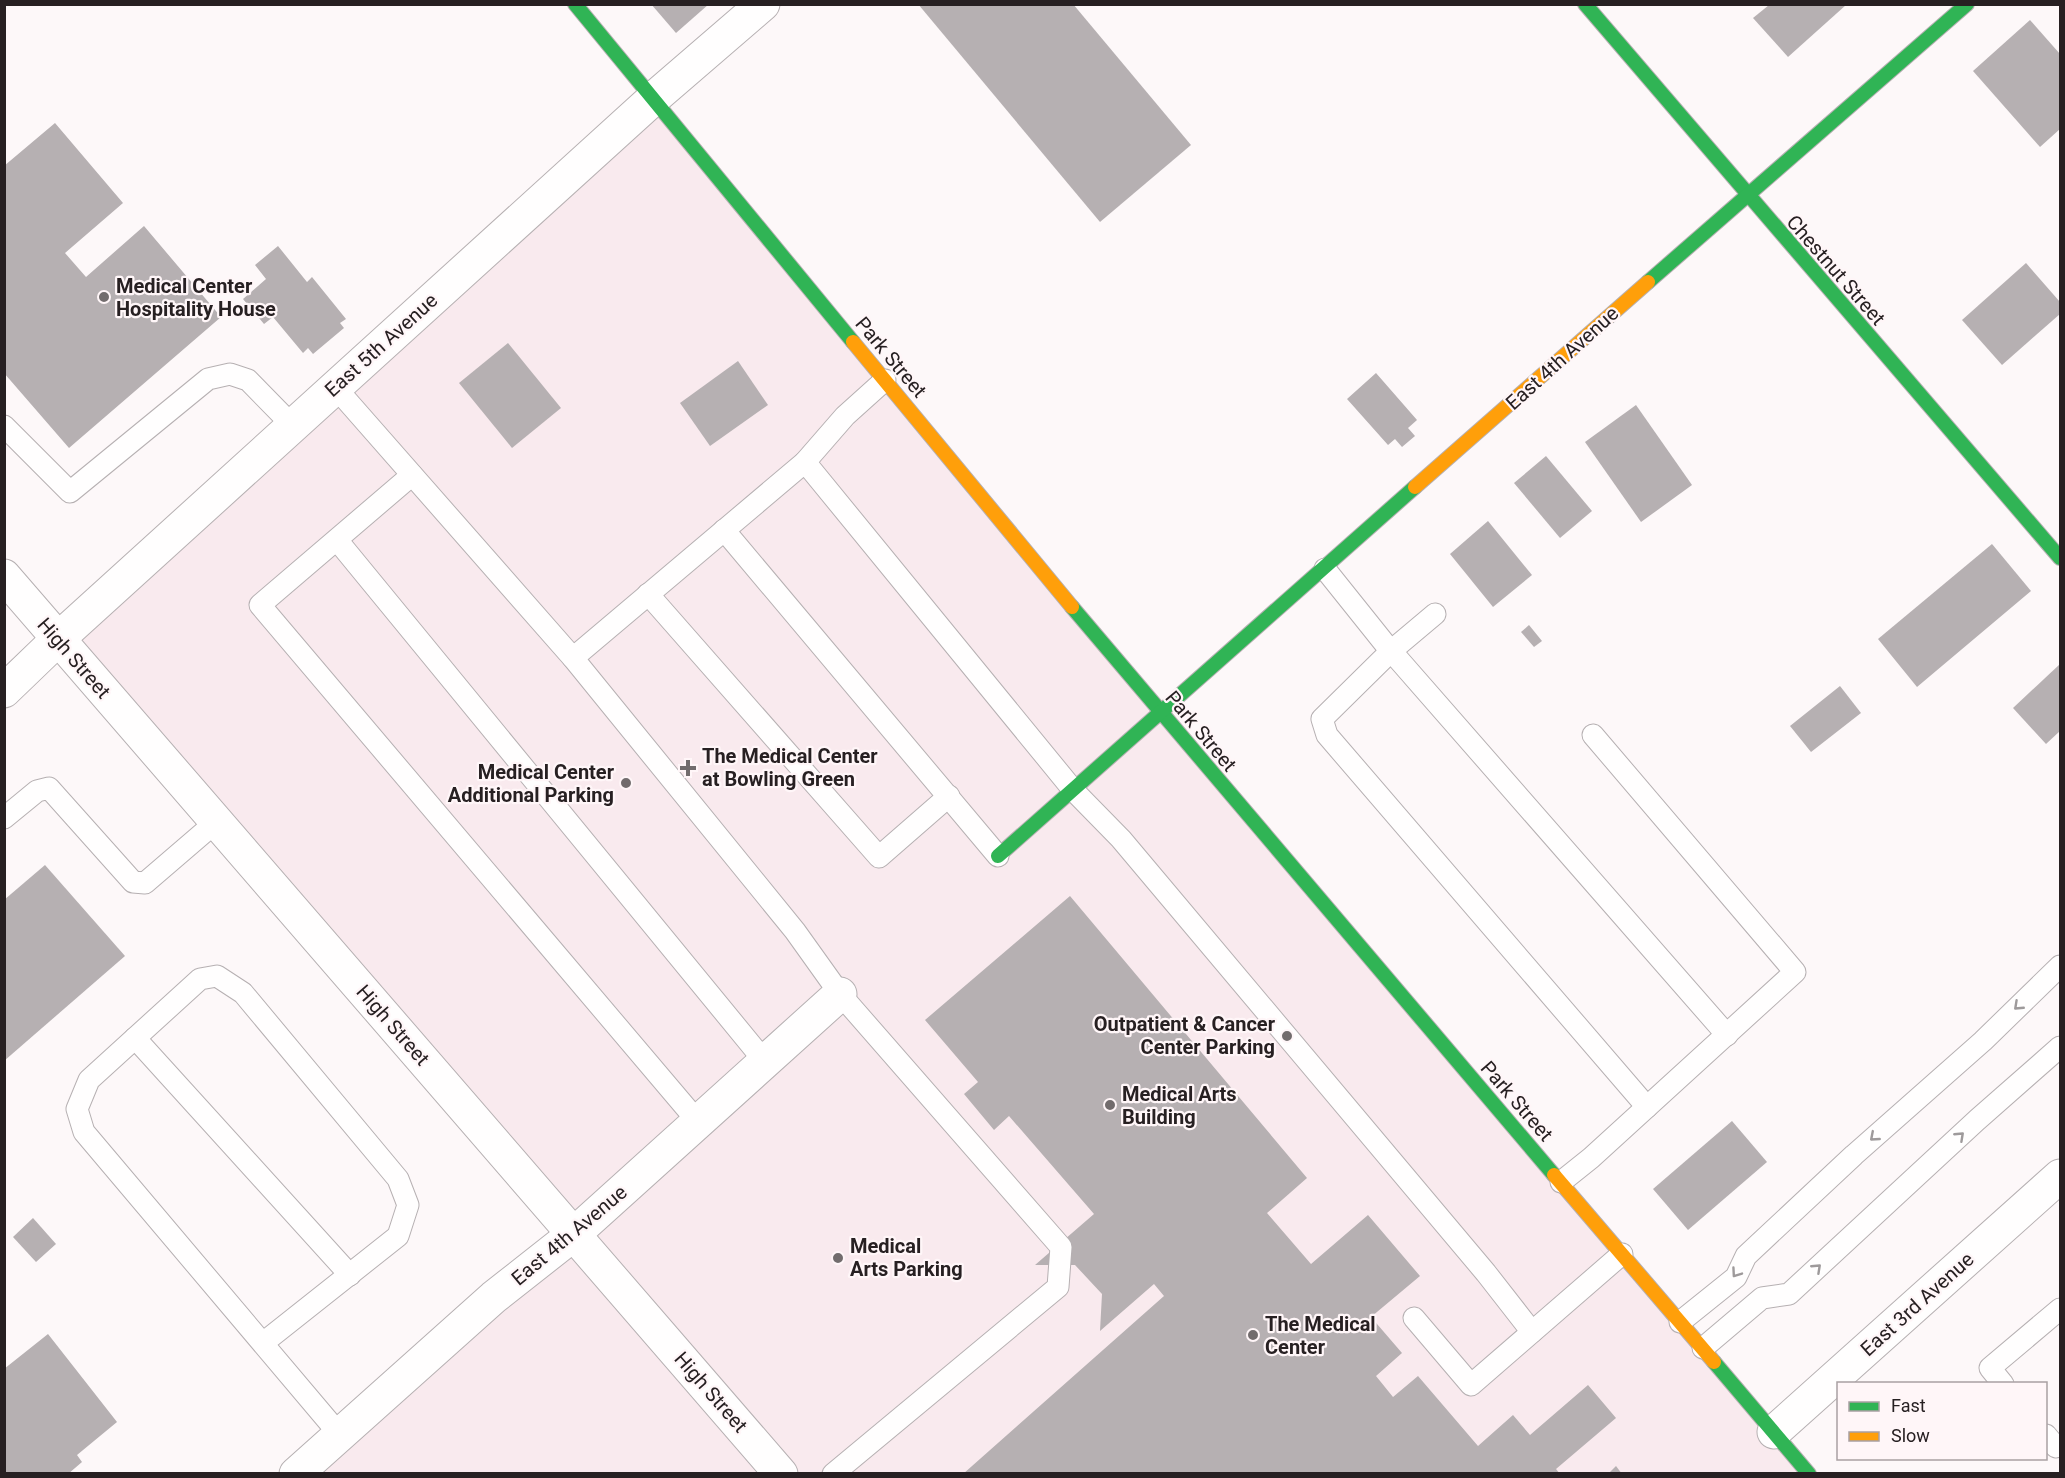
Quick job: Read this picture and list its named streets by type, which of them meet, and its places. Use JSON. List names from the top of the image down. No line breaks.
{"streets":{"street":["Chestnut Street","East 5th Avenue","Park Street","East 4th Avenue","High Street","East 3rd Avenue"]},"crossings":[["Chestnut Street","East 4th Avenue"],["East 5th Avenue","Park Street"],["East 5th Avenue","High Street"],["Park Street","East 4th Avenue"],["Park Street","East 3rd Avenue"],["East 4th Avenue","High Street"]],"places":{"other":["Medical Center Hospitality House","Medical Center Additional Parking","Outpatient & Cancer Center Parking","Medical Arts Building","Medical Arts Parking","The Medical Center"],"health":["The Medical Center at Bowling Green"]},"legend":["Fast","Slow"]}
